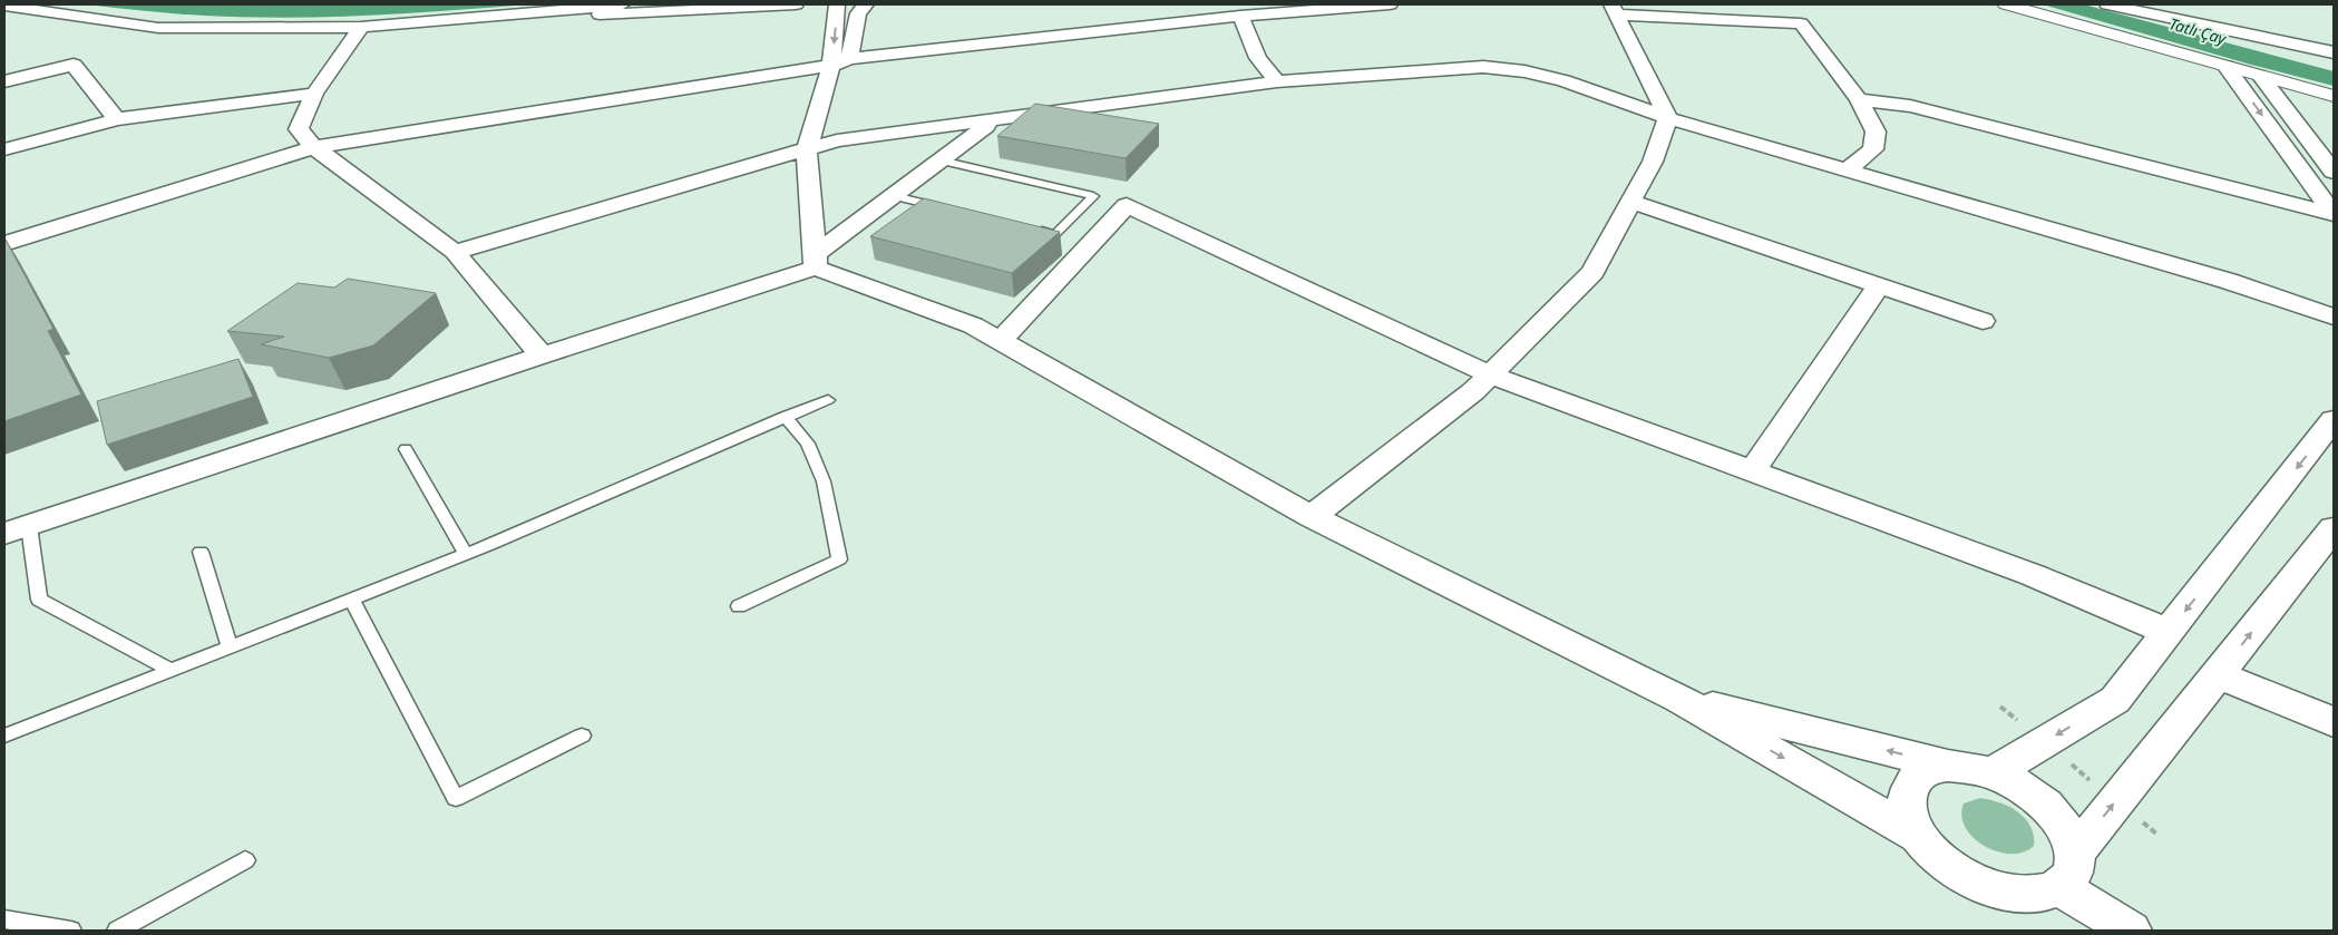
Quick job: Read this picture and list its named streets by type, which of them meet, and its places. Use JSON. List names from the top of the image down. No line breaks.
{"water":["Tatlı Çay"]}
